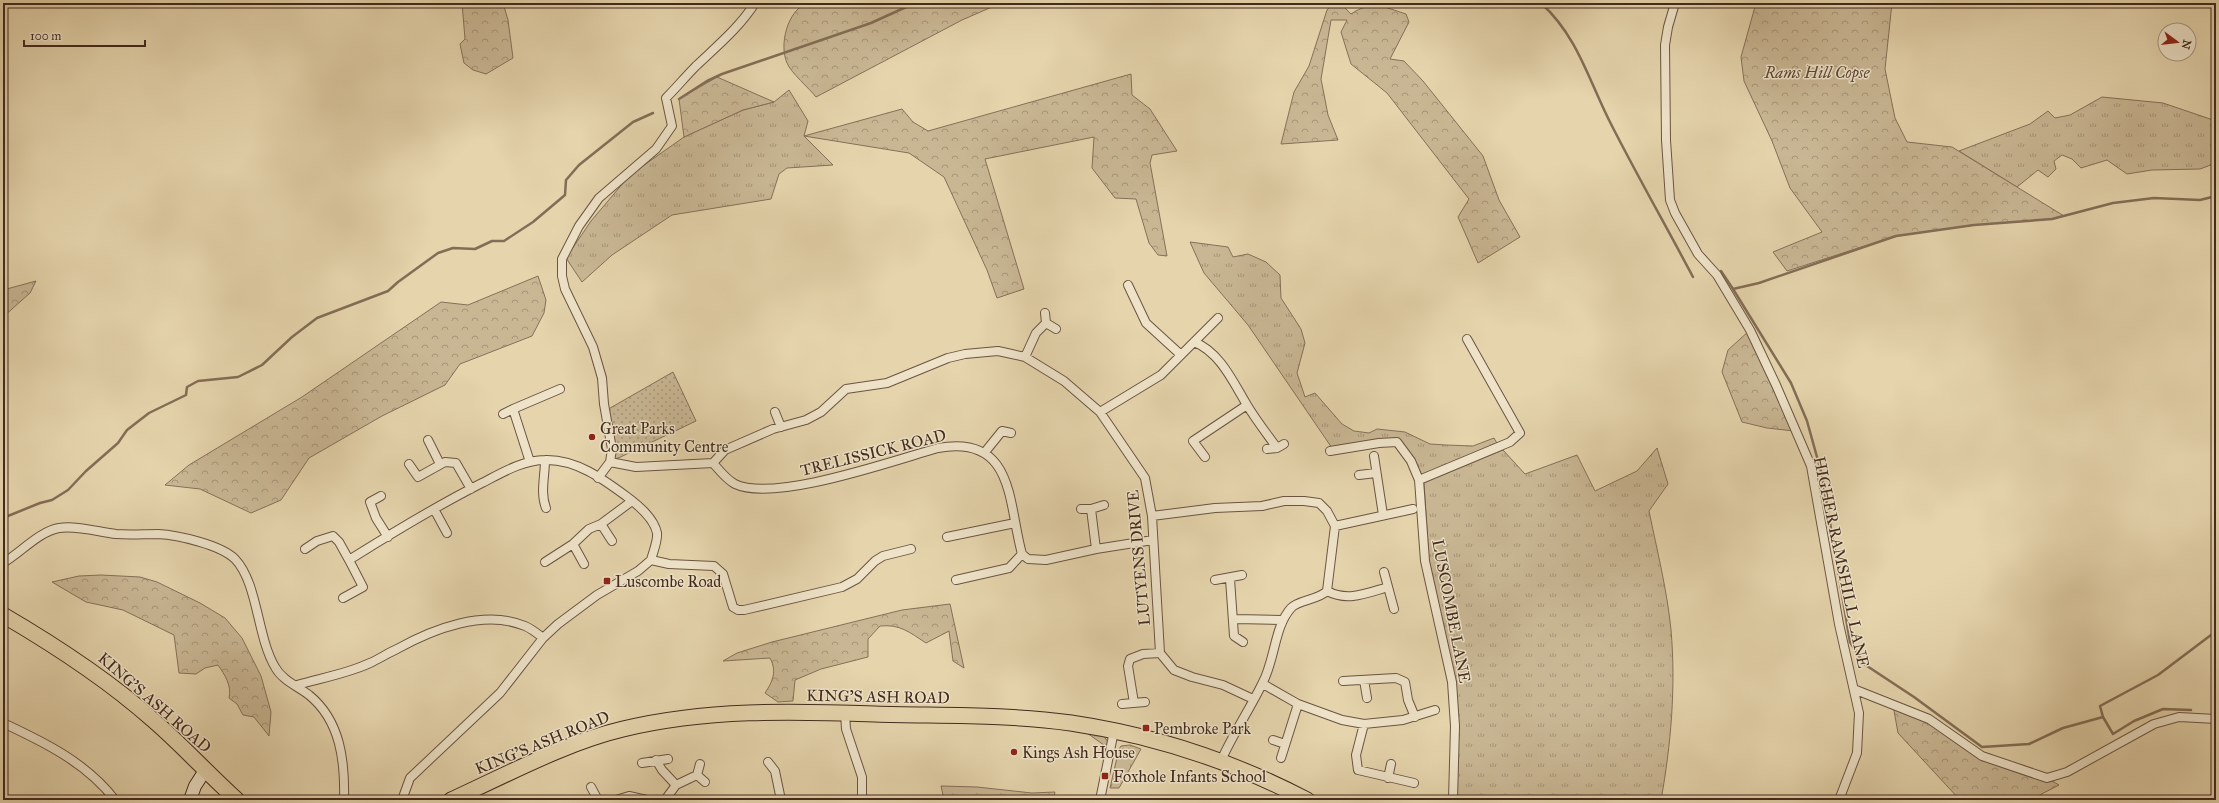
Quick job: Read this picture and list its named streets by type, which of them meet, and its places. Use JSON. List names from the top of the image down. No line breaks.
{"streets":{"highway":["KING'S ASH ROAD"],"street":["TRELISSICK ROAD","LUTYENS DRIVE","HIGHER RAMSHILL LANE","LUSCOMBE LANE"]},"crossings":[["TRELISSICK ROAD","LUTYENS DRIVE"]],"parks":["Rams Hill Copse"],"places":{"other":["Great Parks Community Centre","Kings Ash House"],"transit":["Luscombe Road","Pembroke Park","Foxhole Infants School"]},"scale_bar":"100 m","north":"right"}
